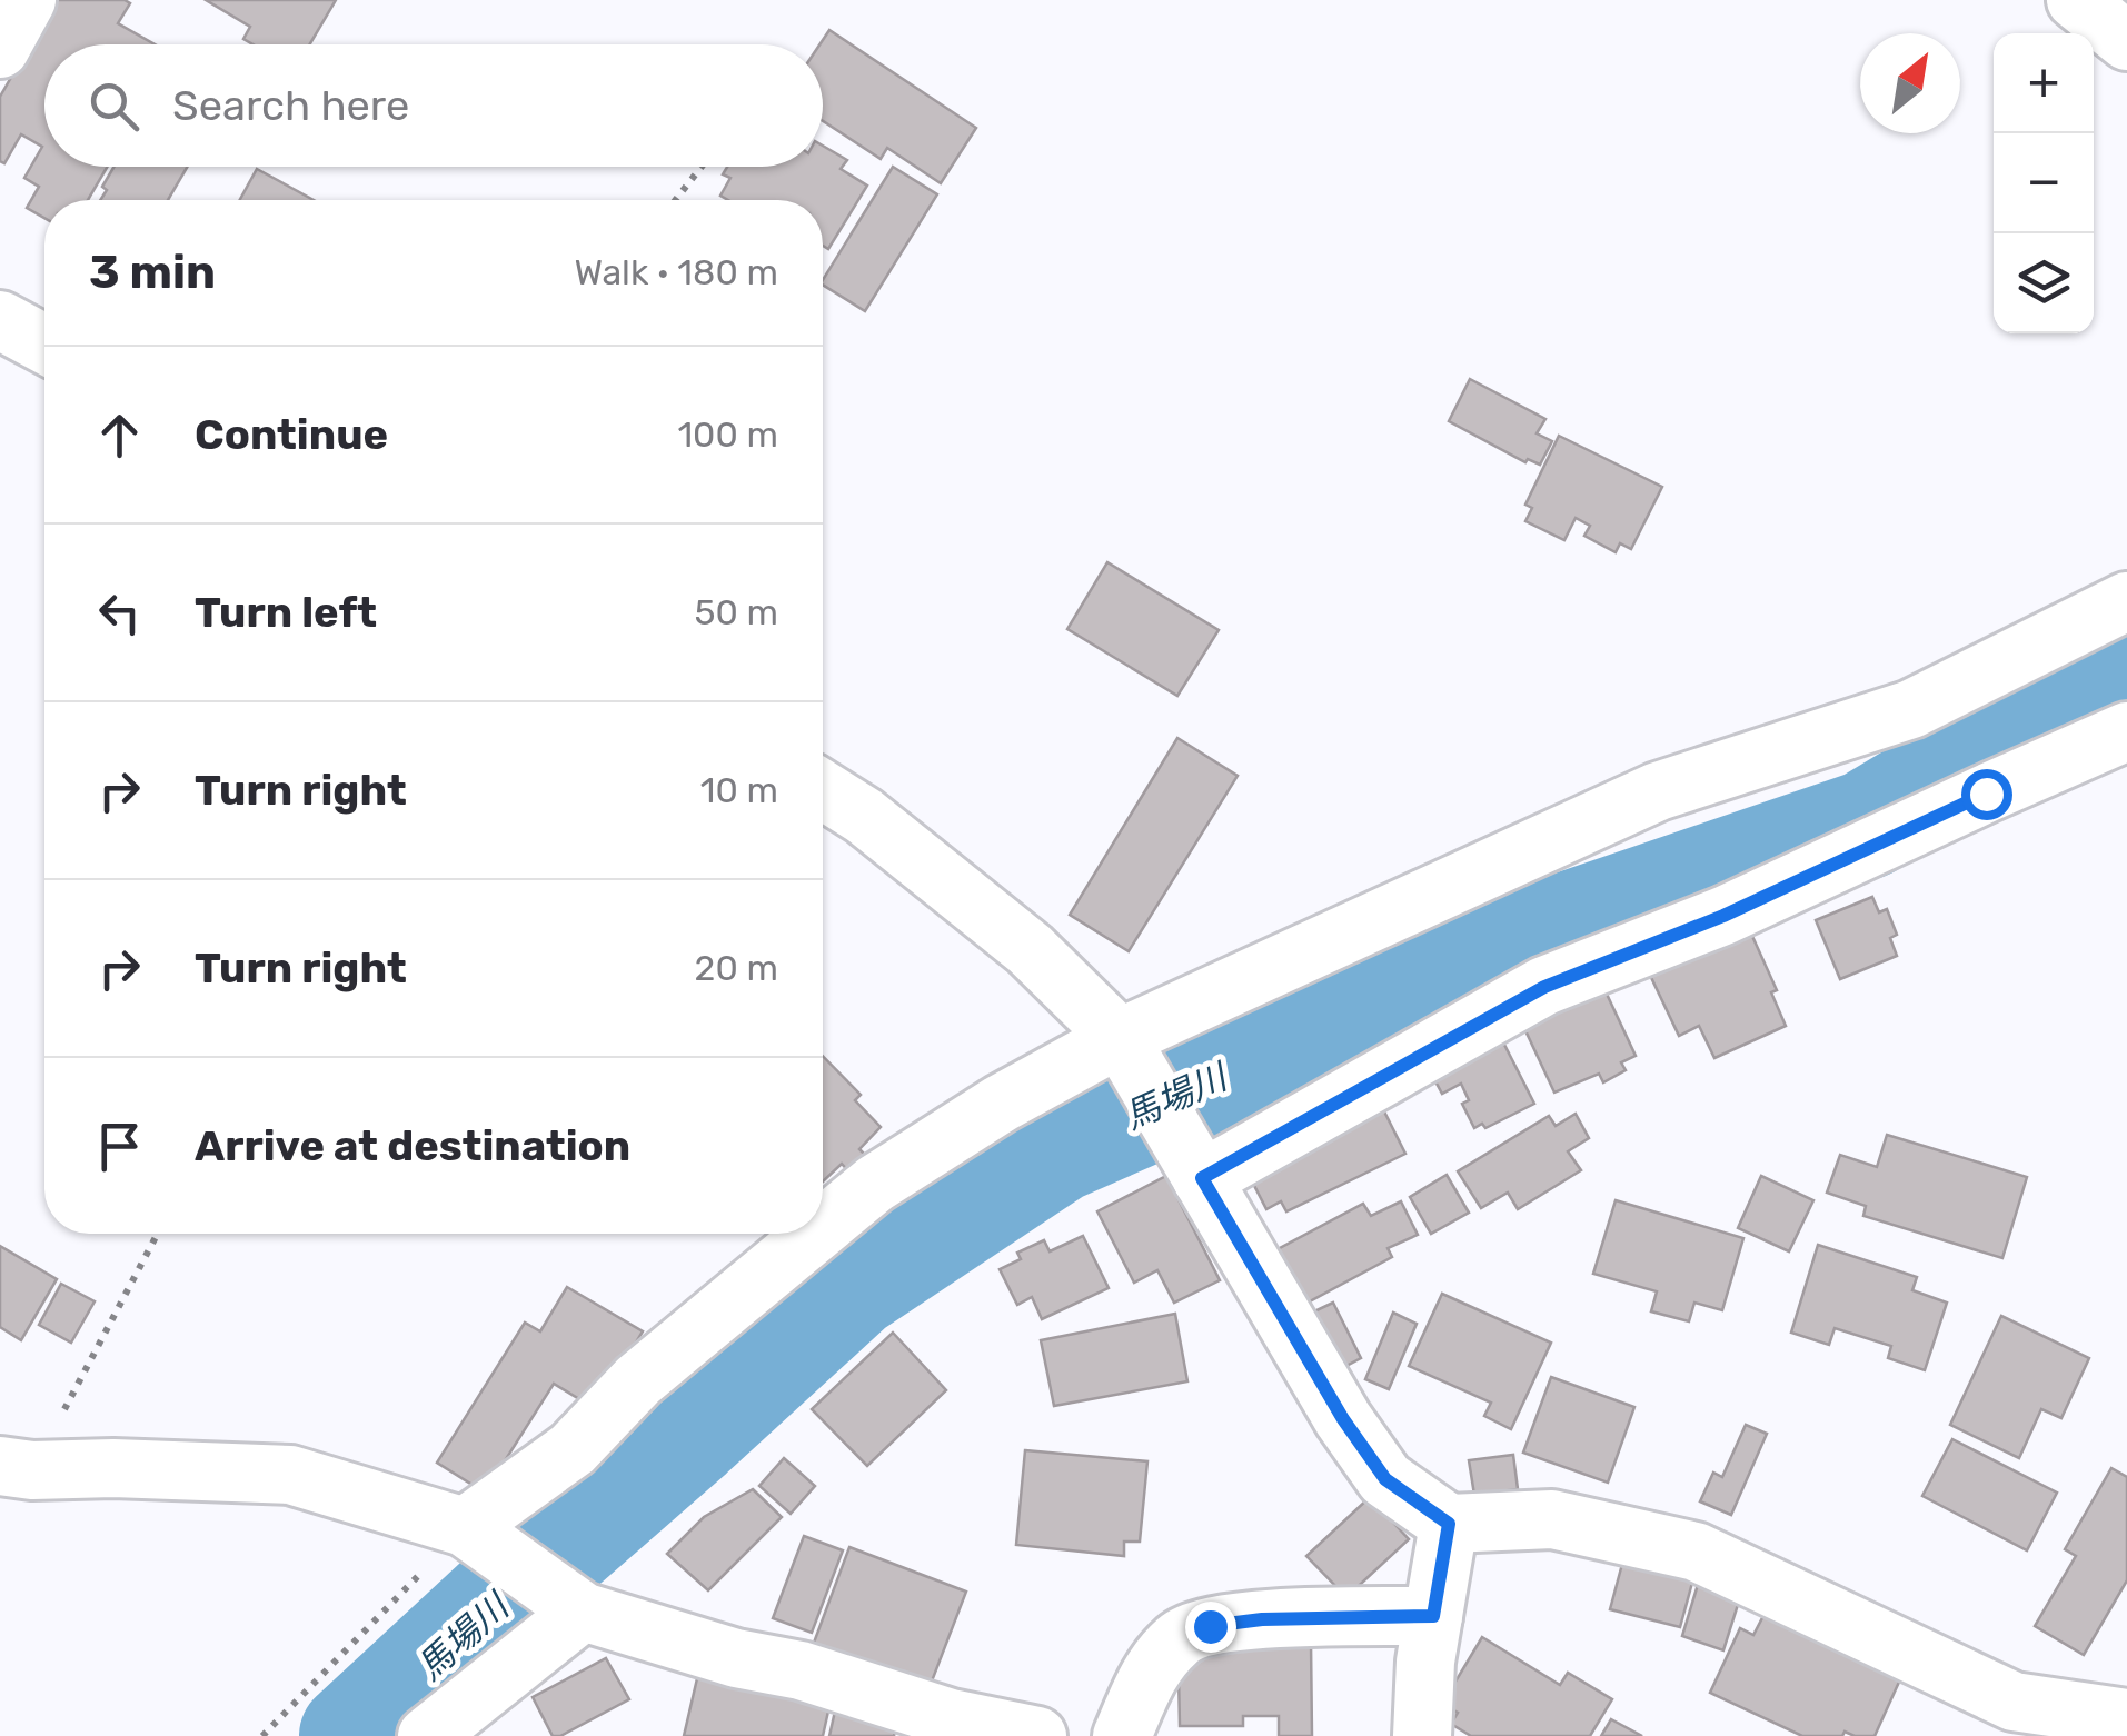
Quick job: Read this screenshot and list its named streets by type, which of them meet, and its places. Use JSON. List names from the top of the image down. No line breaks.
{"water":["馬場川"],"north":"top right","page":{"map_buttons":["+","−"],"search":"Search here","heading":["3 min","Walk · 180 m"],"list":[["Continue","100 m"],["Turn left","50 m"],["Turn right","10 m"],["Turn right","20 m"],"Arrive at destination"]}}
